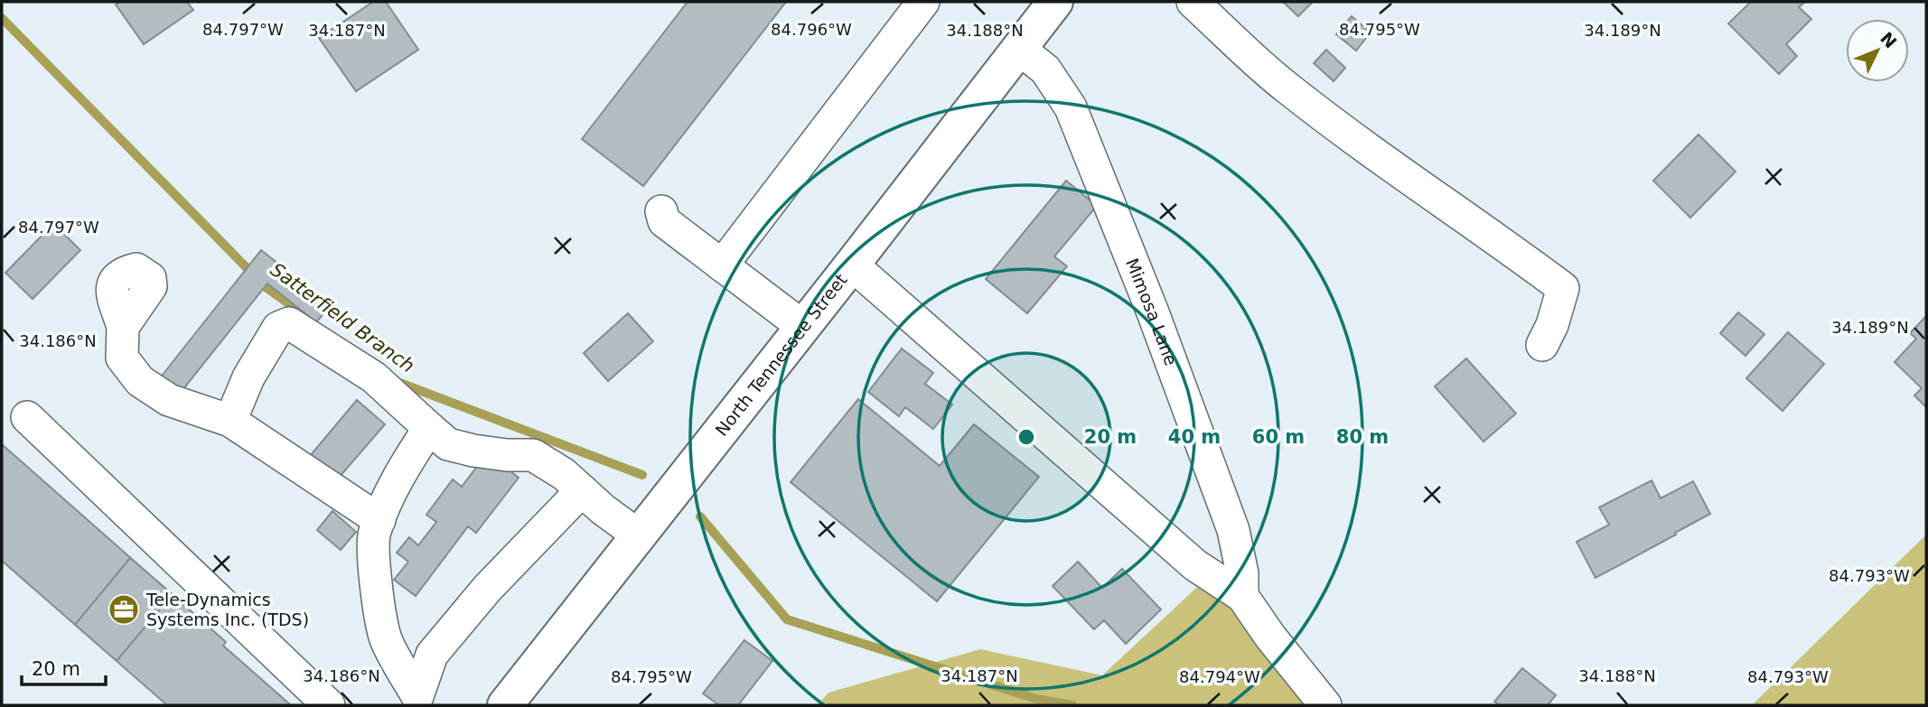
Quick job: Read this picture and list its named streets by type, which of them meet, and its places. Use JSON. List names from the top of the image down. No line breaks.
{"streets":{"main road":["North Tennessee Street"],"street":["Mimosa Lane"]},"crossings":[["Mimosa Lane","North Tennessee Street"]],"water":["Satterfield Branch"],"places":{"office":["Tele-Dynamics Systems Inc. (TDS)"]},"scale_bar":"20 m","north":"top right","coordinates":["84.797°W","84.796°W","84.795°W","34.187°N","34.188°N","34.189°N","34.186°N","84.793°W","84.794°W"],"rings":["20 m","40 m","60 m","80 m"]}
